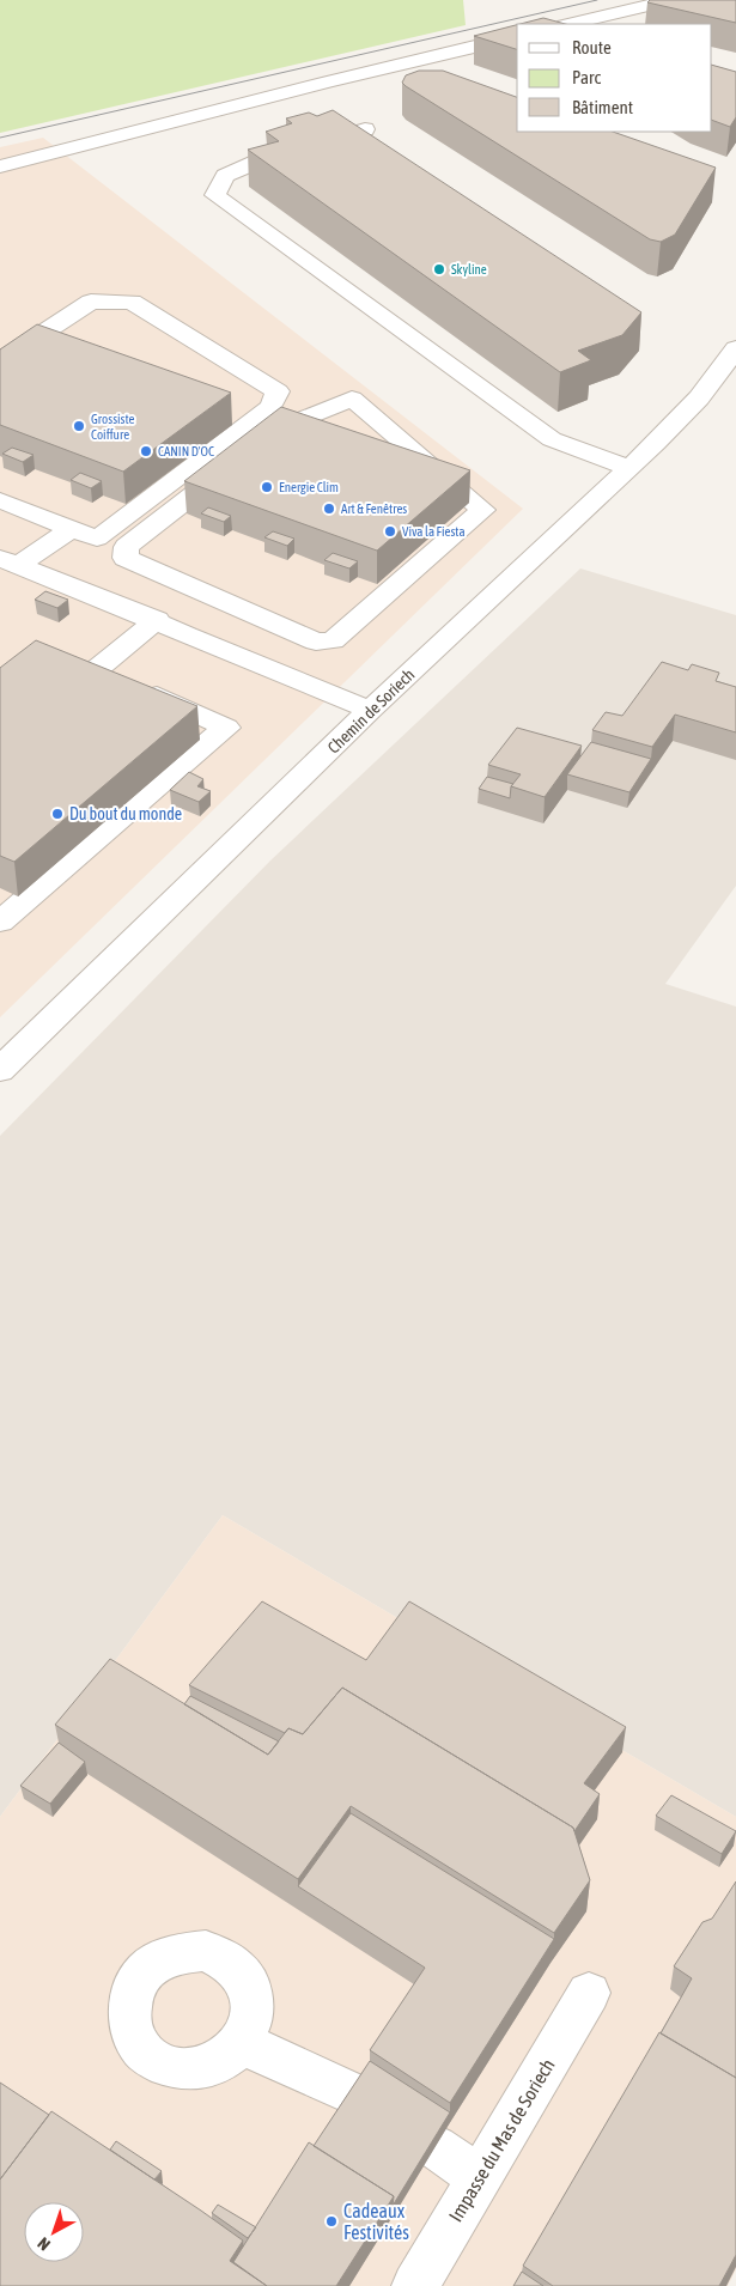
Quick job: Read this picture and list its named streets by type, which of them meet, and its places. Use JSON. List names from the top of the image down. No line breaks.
{"streets":{"street":["Chemin de Soriech","Impasse du Mas de Soriech"]},"places":["Skyline","Grossiste Coiffure","CANIN D'OC","Energie Clim","Art & Fenêtres","Viva la Fiesta","Du bout du monde","Cadeaux Festivités"],"legend":["Route","Parc","Bâtiment"],"north":"bottom left"}
